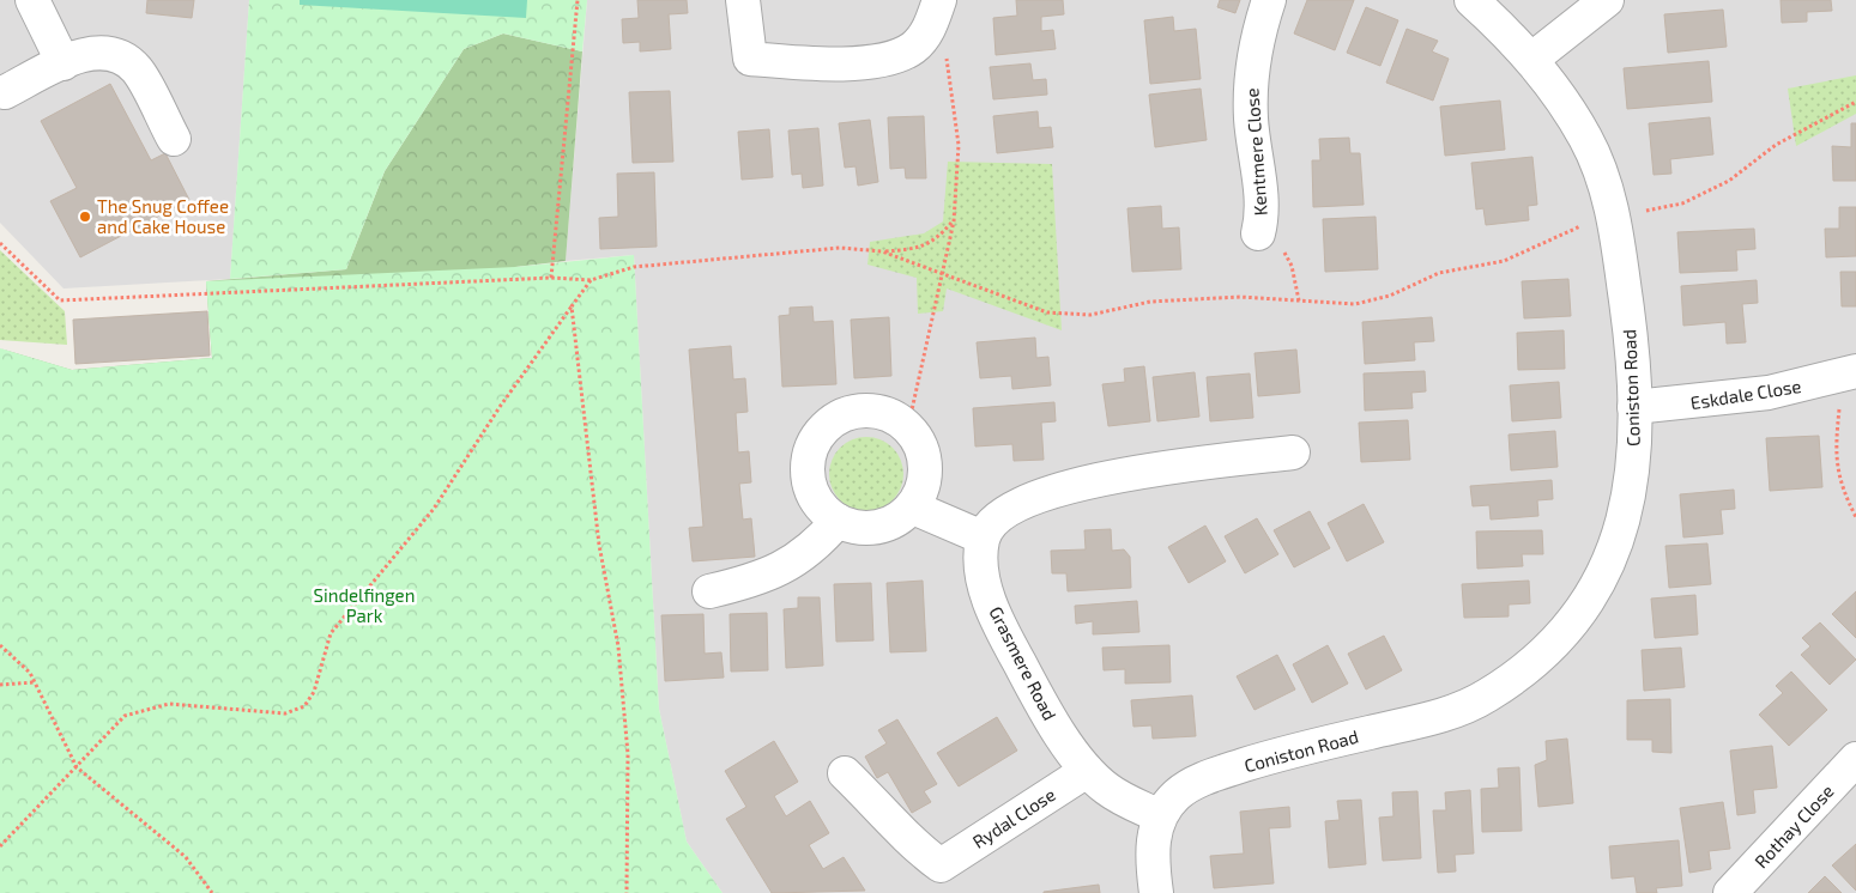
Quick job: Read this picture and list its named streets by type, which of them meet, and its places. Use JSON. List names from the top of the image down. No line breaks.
{"streets":{"street":["Kentmere Close","Coniston Road","Eskdale Close","Grasmere Road","Rydal Close","Rothay Close"]},"crossings":[["Coniston Road","Eskdale Close"],["Coniston Road","Grasmere Road"],["Grasmere Road","Rydal Close"]],"parks":["Sindelfingen Park"],"places":["The Snug Coffee and Cake House"]}
